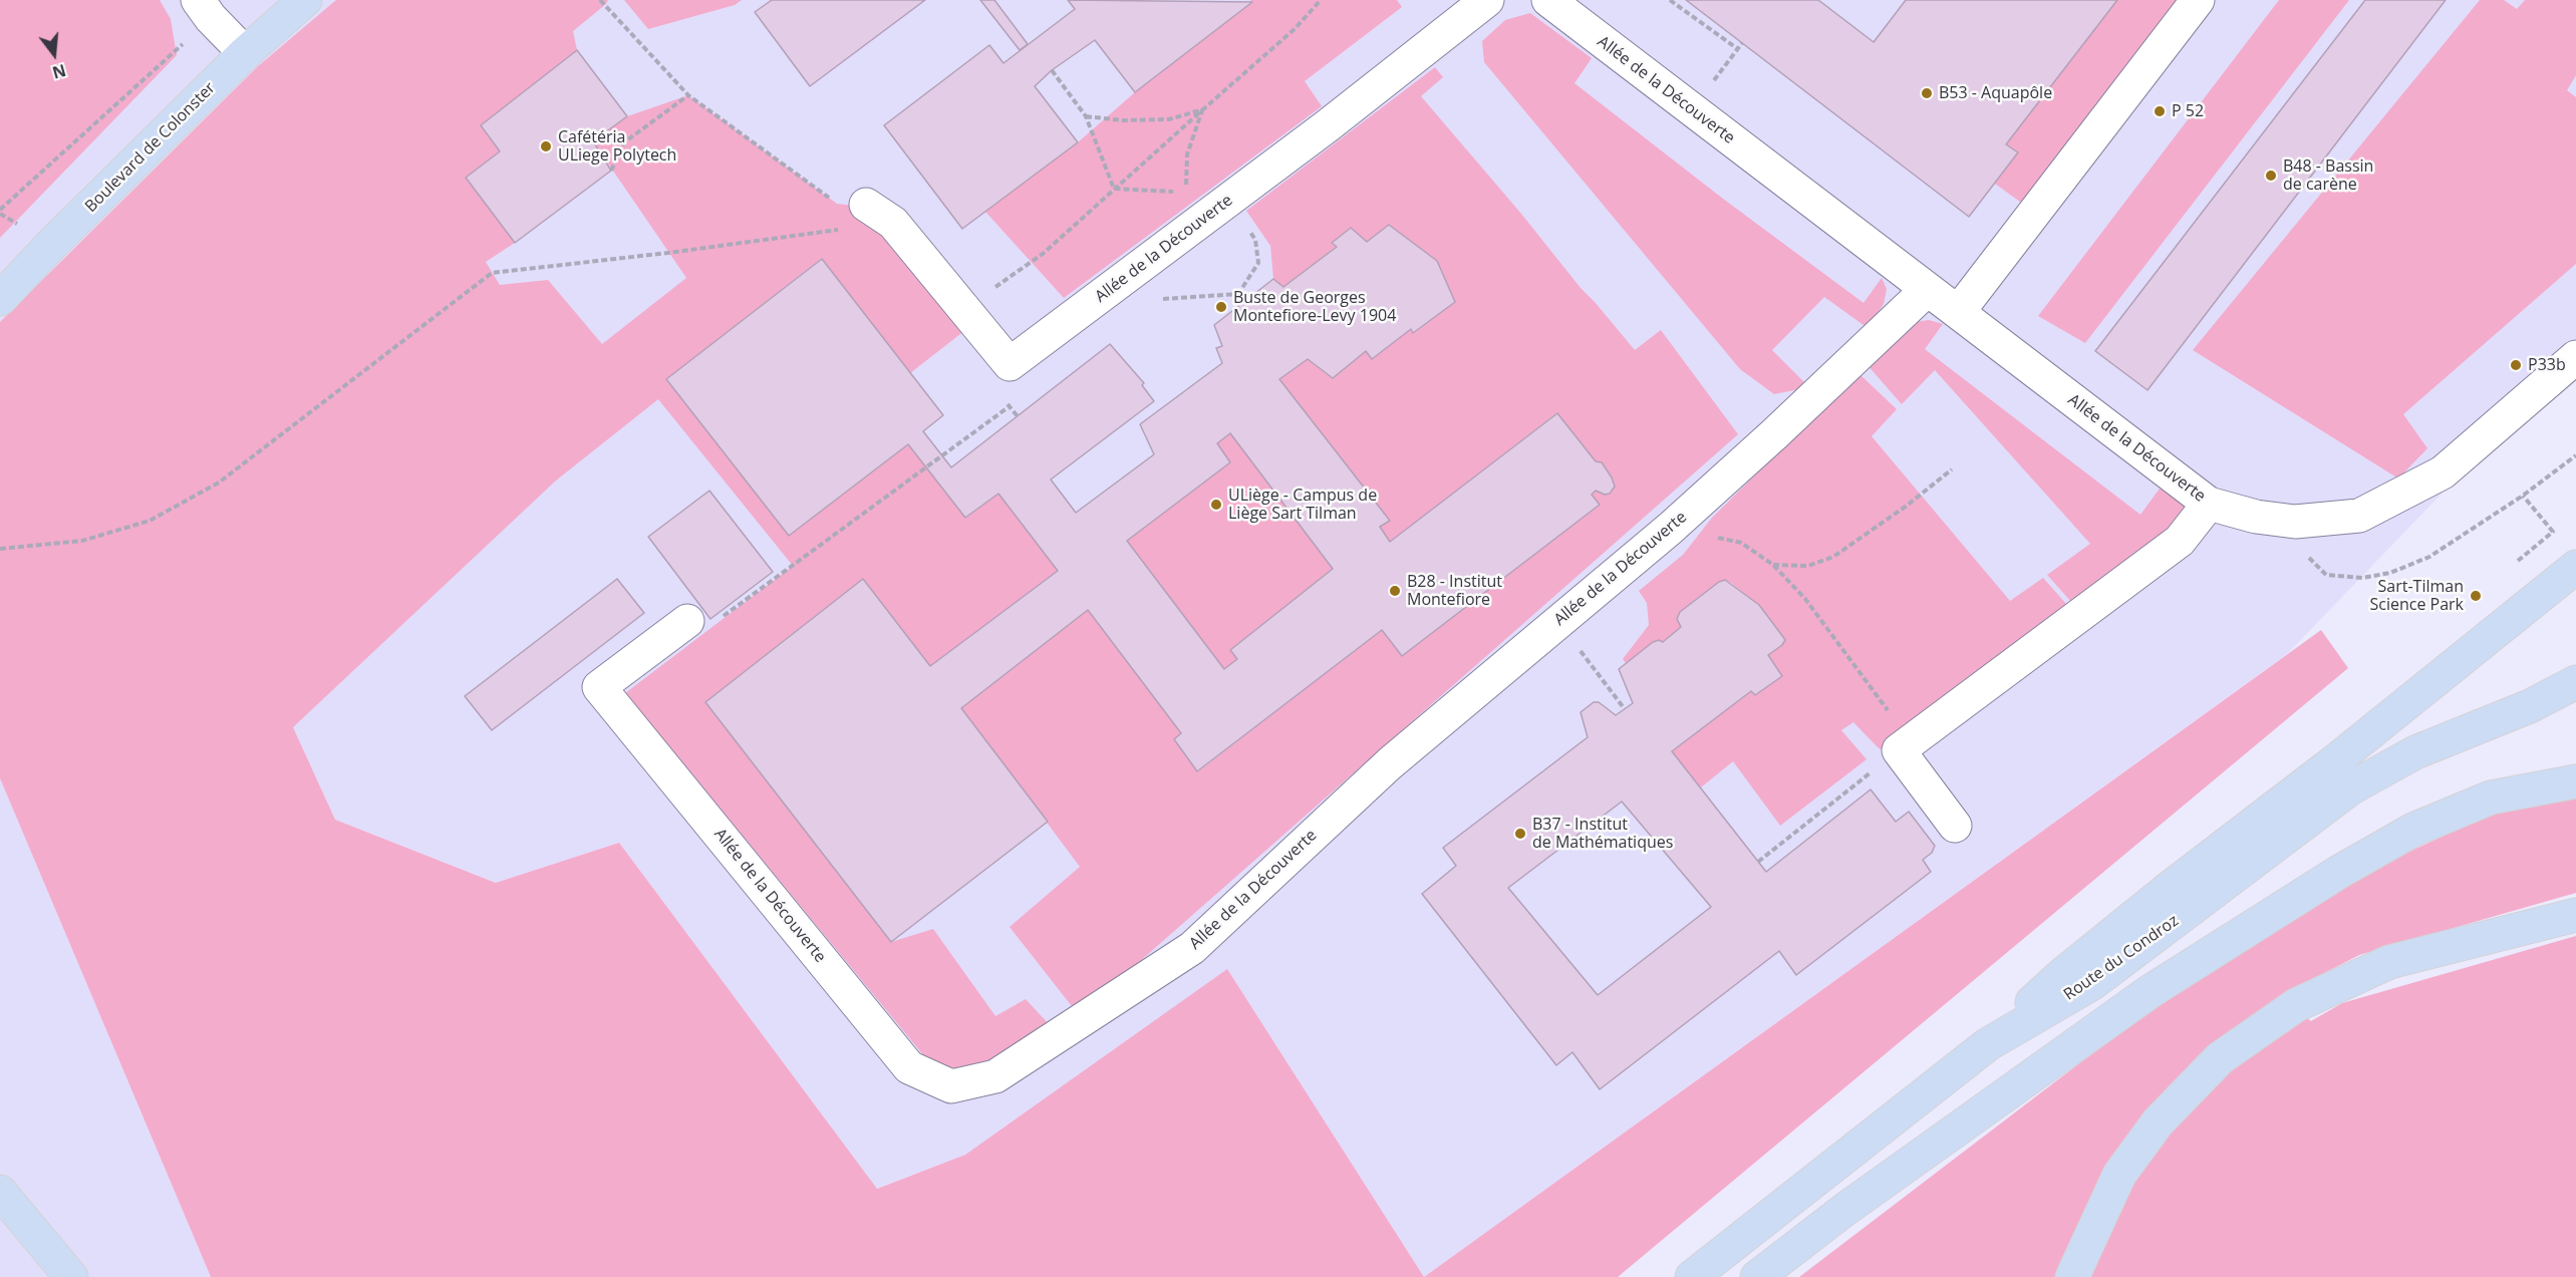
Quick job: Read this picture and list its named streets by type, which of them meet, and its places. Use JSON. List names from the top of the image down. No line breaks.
{"streets":{"main road":["Boulevard de Colonster","Route du Condroz"],"street":["Allée de la Découverte"]},"places":["B53 - Aquapôle","P 52","Cafétéria ULiege Polytech","B48 - Bassin de carène","Buste de Georges Montefiore-Levy 1904","P33b","ULiège - Campus de Liège Sart Tilman","B28 - Institut Montefiore","Sart-Tilman Science Park","B37 - Institut de Mathématiques"],"north":"bottom"}
